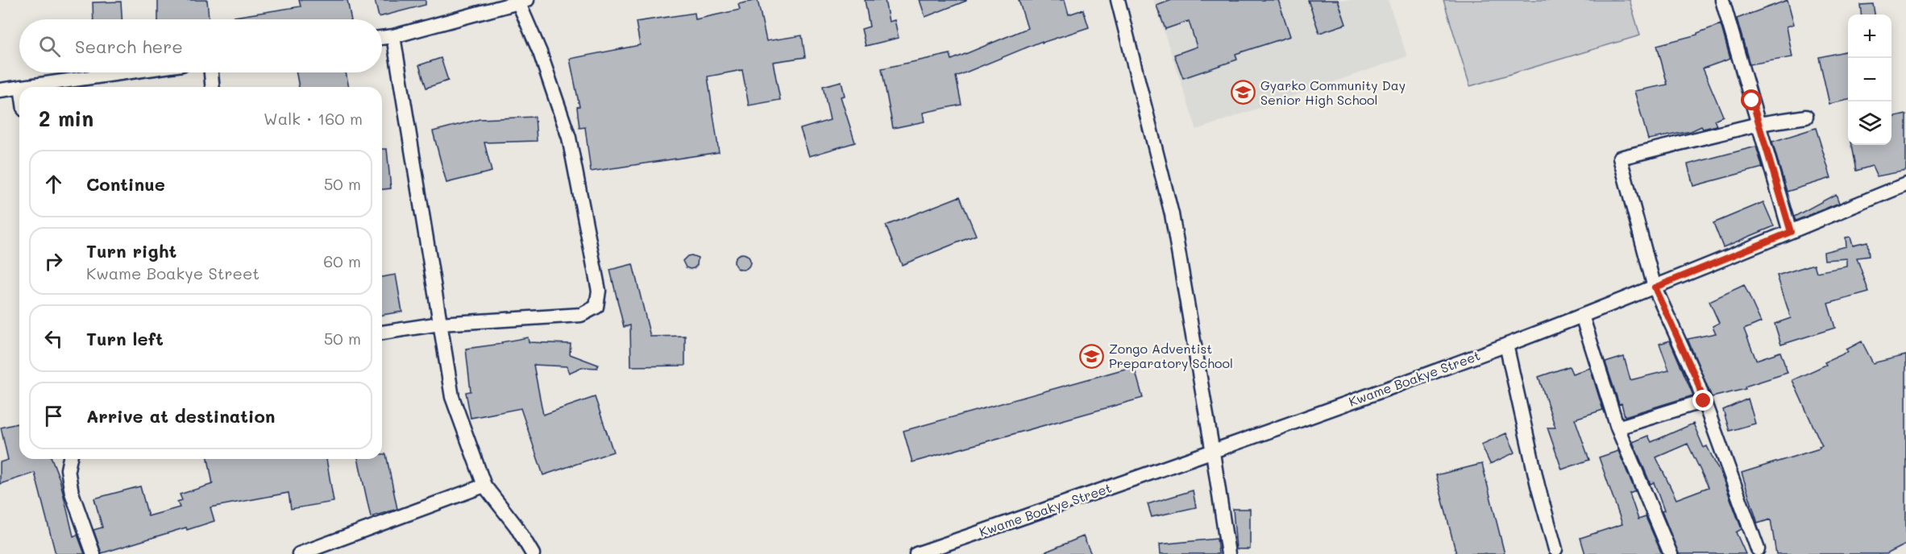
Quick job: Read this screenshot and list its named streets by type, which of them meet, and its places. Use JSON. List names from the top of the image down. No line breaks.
{"streets":{"street":["Kwame Boakye Street"]},"places":{"school or university":["Gyarko Community Day Senior High School","Zongo Adventist Preparatory School"]},"page":{"map_buttons":["+","−"],"search":"Search here","heading":["2 min","Walk · 160 m"],"list":[["Continue","50 m"],["Turn right","Kwame Boakye Street","60 m"],["Turn left","50 m"],"Arrive at destination"]}}
